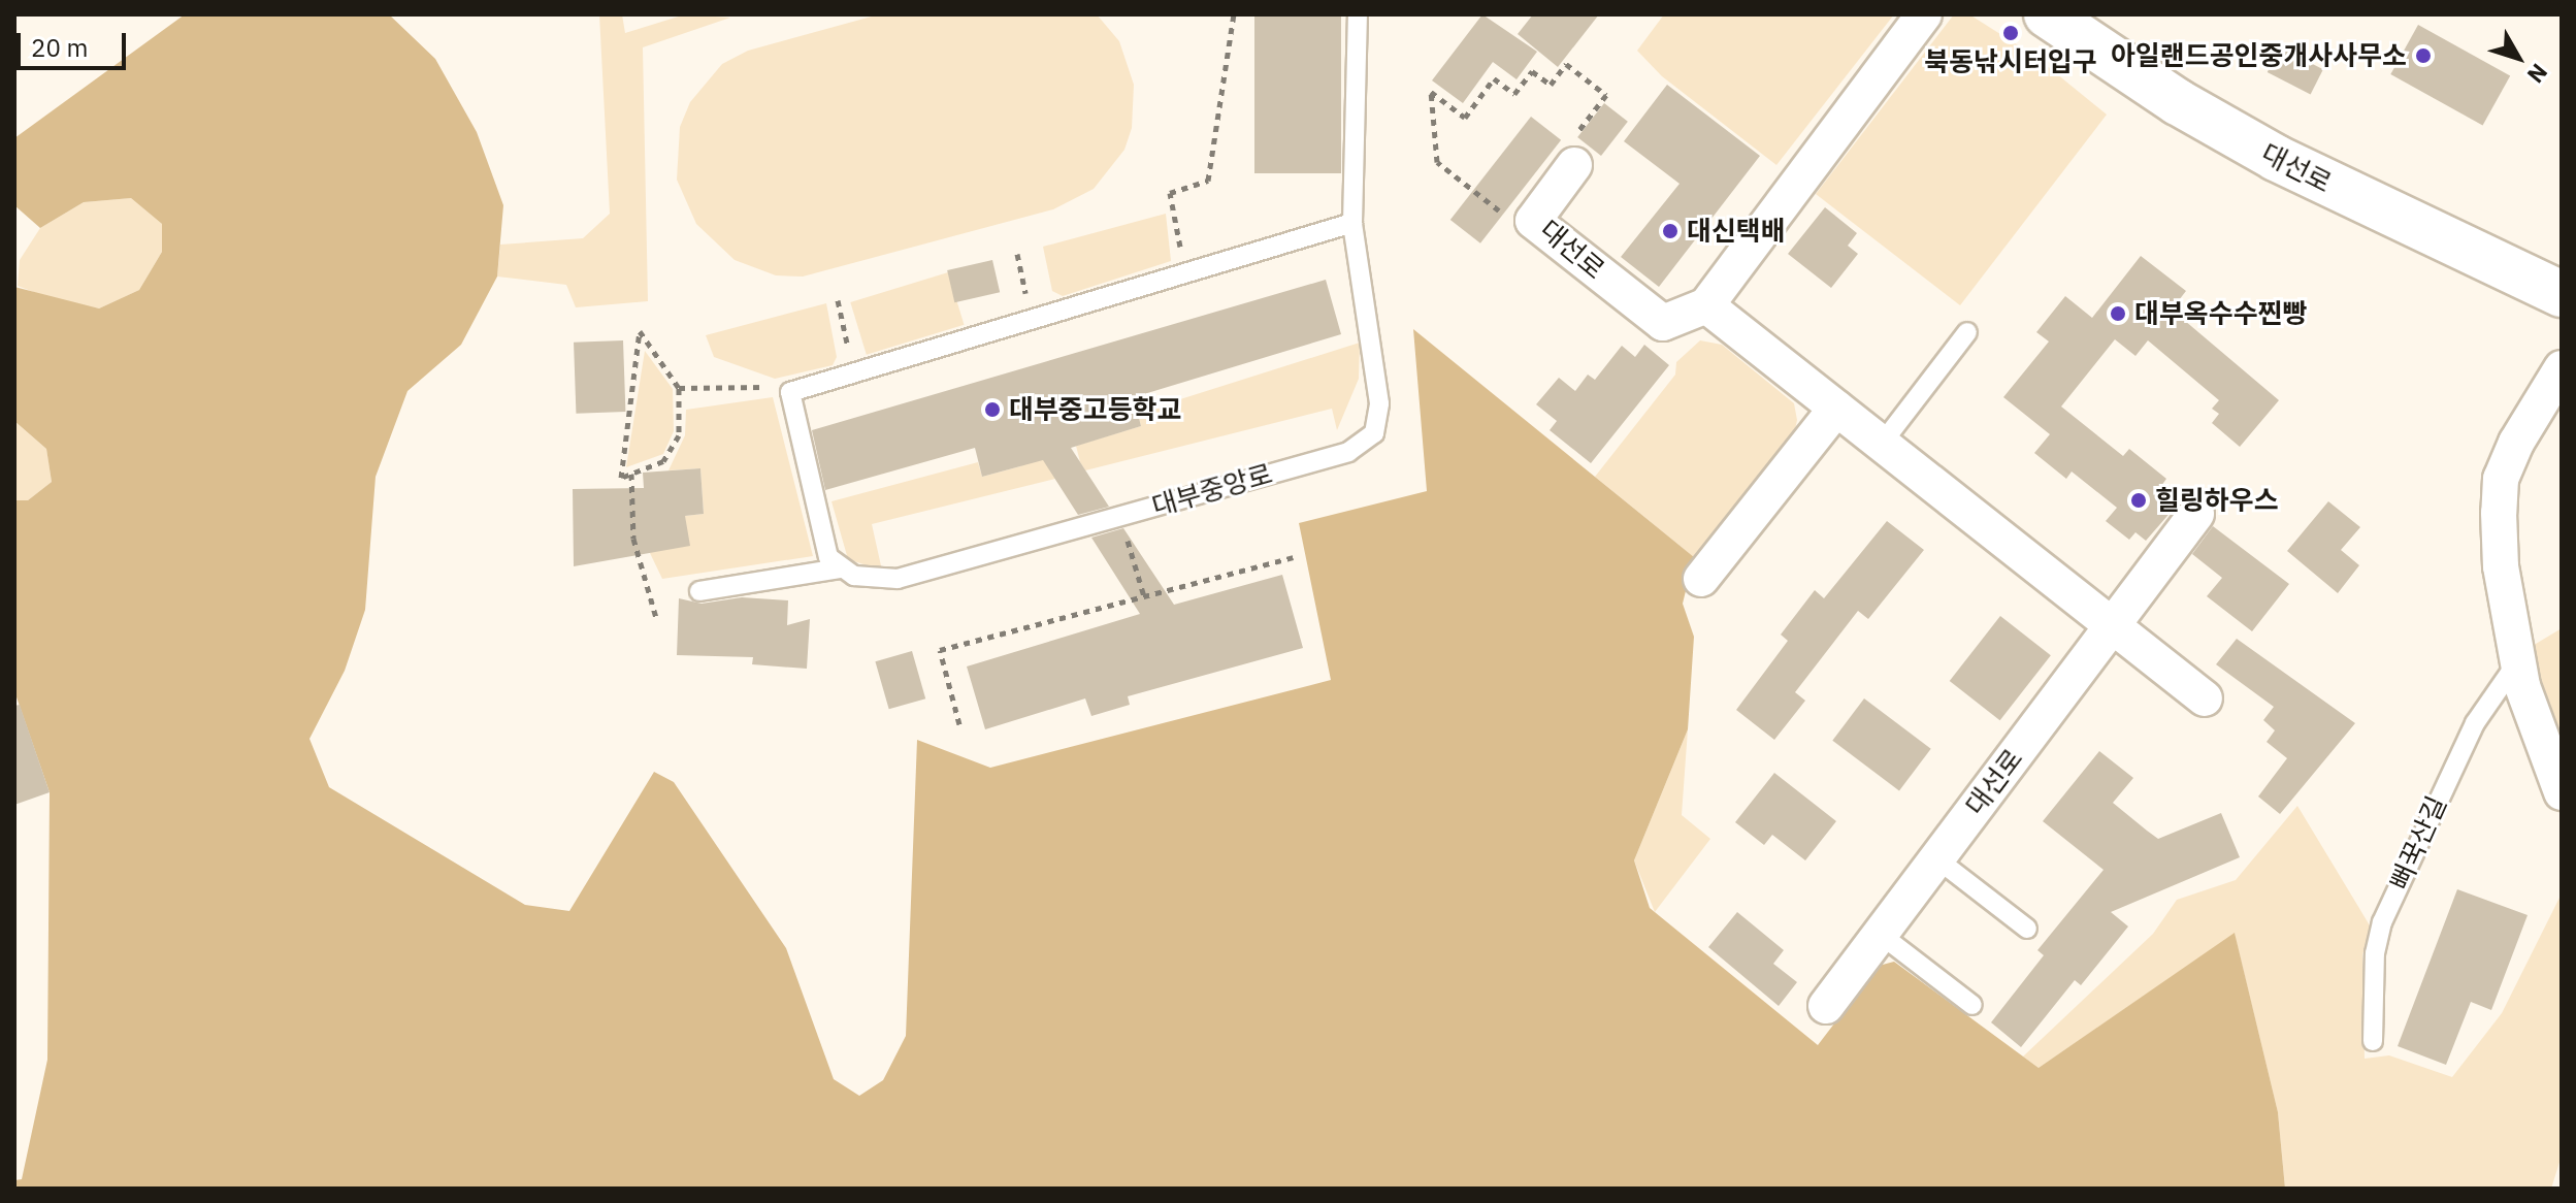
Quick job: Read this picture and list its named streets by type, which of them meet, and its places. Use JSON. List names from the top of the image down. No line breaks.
{"streets":{"street":["대선로"],"lane":["대부중앙로","뻐꾹산길"]},"places":["북동낚시터입구","아일랜드공인중개사사무소","대신택배","대부옥수수찐빵","대부중고등학교","힐링하우스"],"scale_bar":"20 m","north":"bottom right"}
